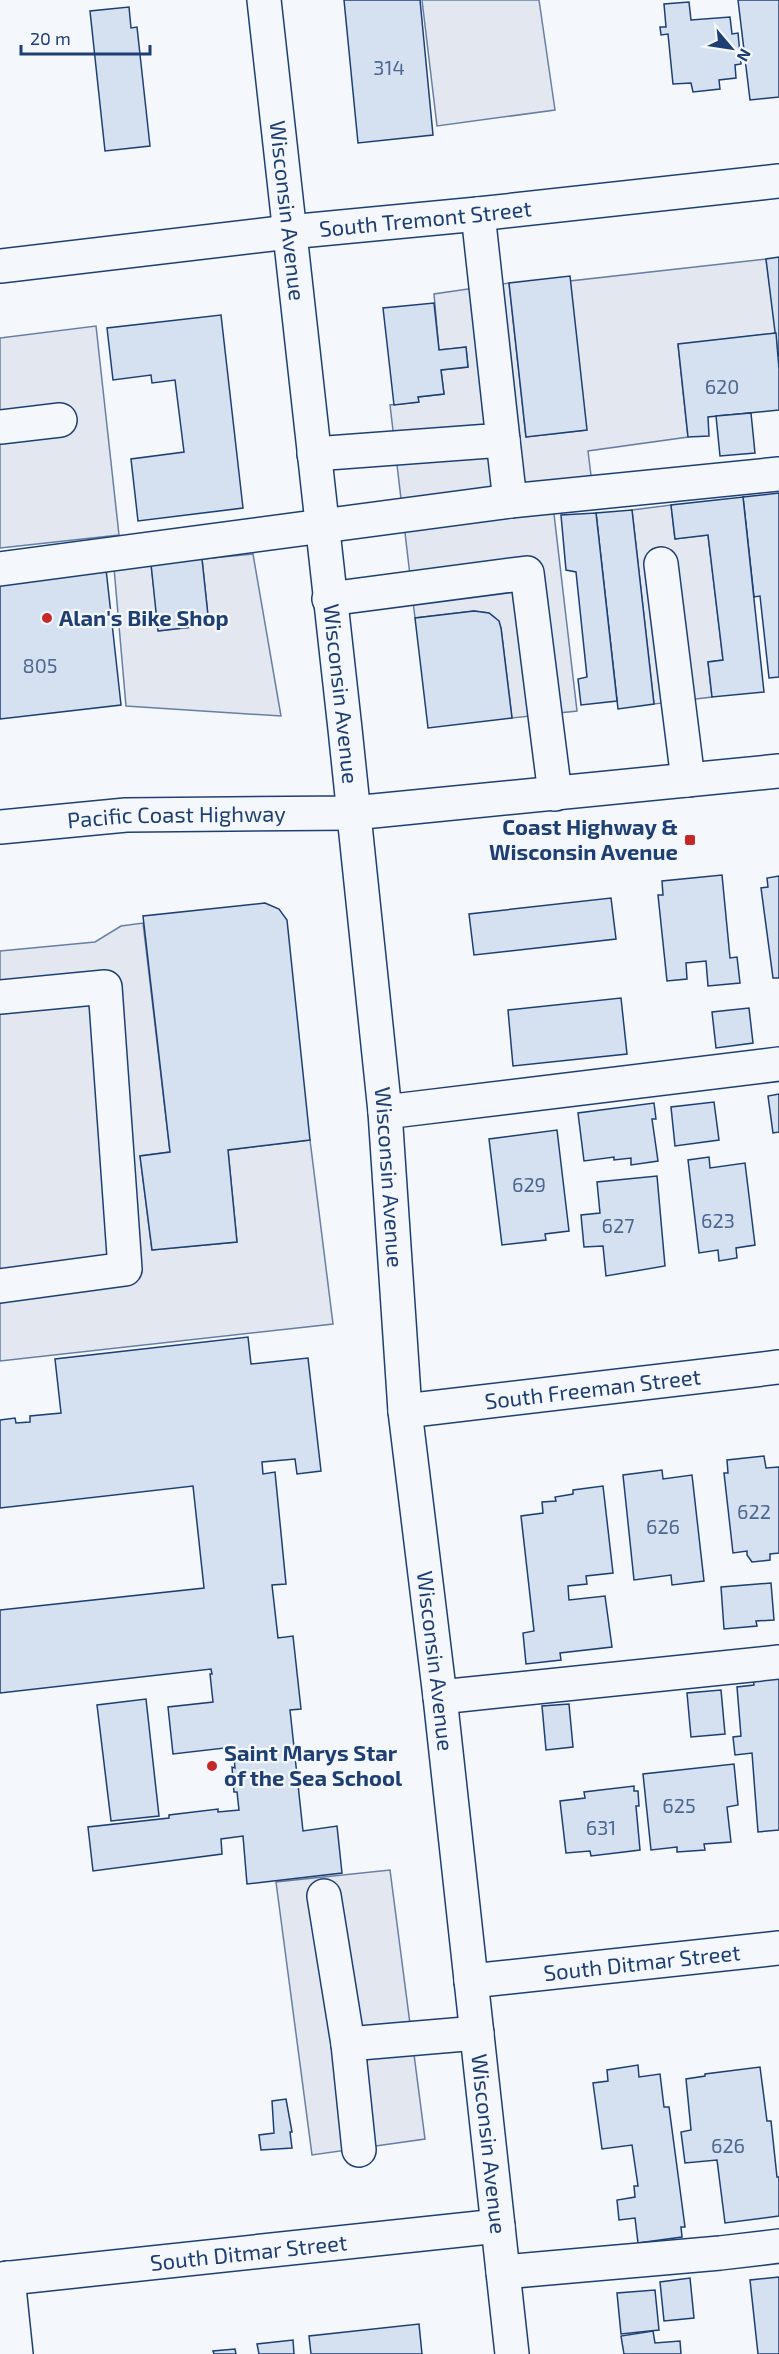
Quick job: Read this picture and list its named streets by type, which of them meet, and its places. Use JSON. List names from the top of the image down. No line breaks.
{"streets":{"main road":["Wisconsin Avenue","South Tremont Street","Pacific Coast Highway","South Freeman Street","South Ditmar Street"]},"crossings":[["Wisconsin Avenue","South Tremont Street"],["Wisconsin Avenue","Pacific Coast Highway"],["Wisconsin Avenue","South Freeman Street"],["Wisconsin Avenue","South Ditmar Street"]],"places":{"other":["Alan's Bike Shop","Saint Marys Star of the Sea School"],"transit":["Coast Highway & Wisconsin Avenue"]},"house_numbers":["314","620","805","629","623","627","622","626","625","631","626"],"scale_bar":"20 m","north":"bottom right"}
